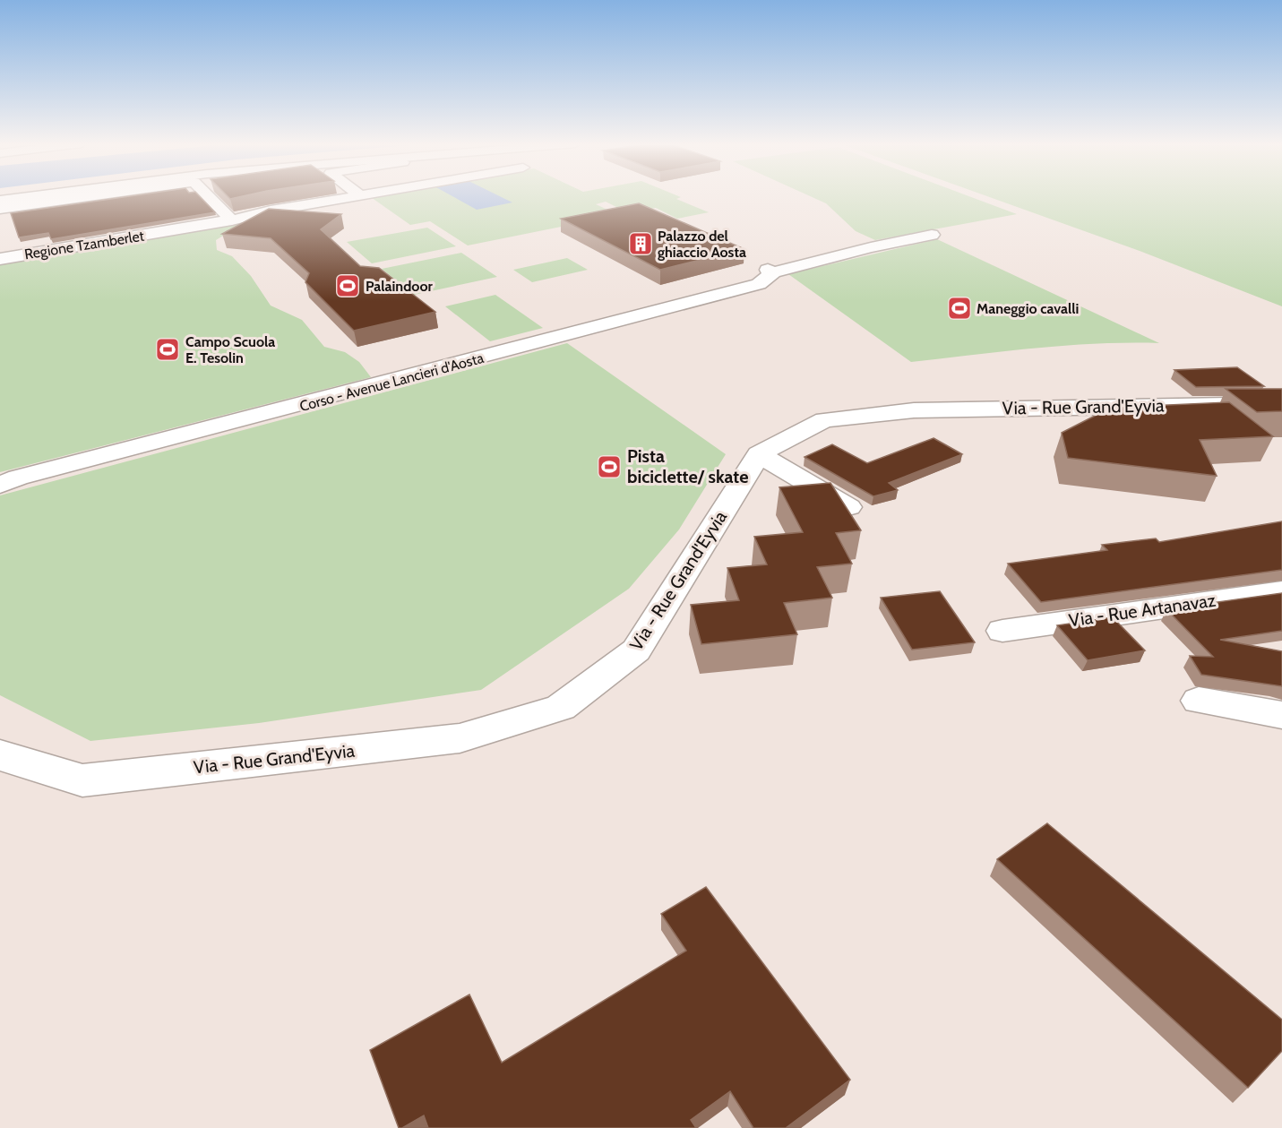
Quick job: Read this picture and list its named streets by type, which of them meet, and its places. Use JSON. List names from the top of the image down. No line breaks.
{"streets":{"main road":["Regione Tzamberlet","Corso - Avenue Lancieri d'Aosta","Via - Rue Grand'Eyvia","Via - Rue Artanavaz"]},"places":{"building":["Palazzo del ghiaccio Aosta"],"sports":["Palaindoor","Maneggio cavalli","Campo Scuola E. Tesolin","Pista biciclette/ skate"]}}
